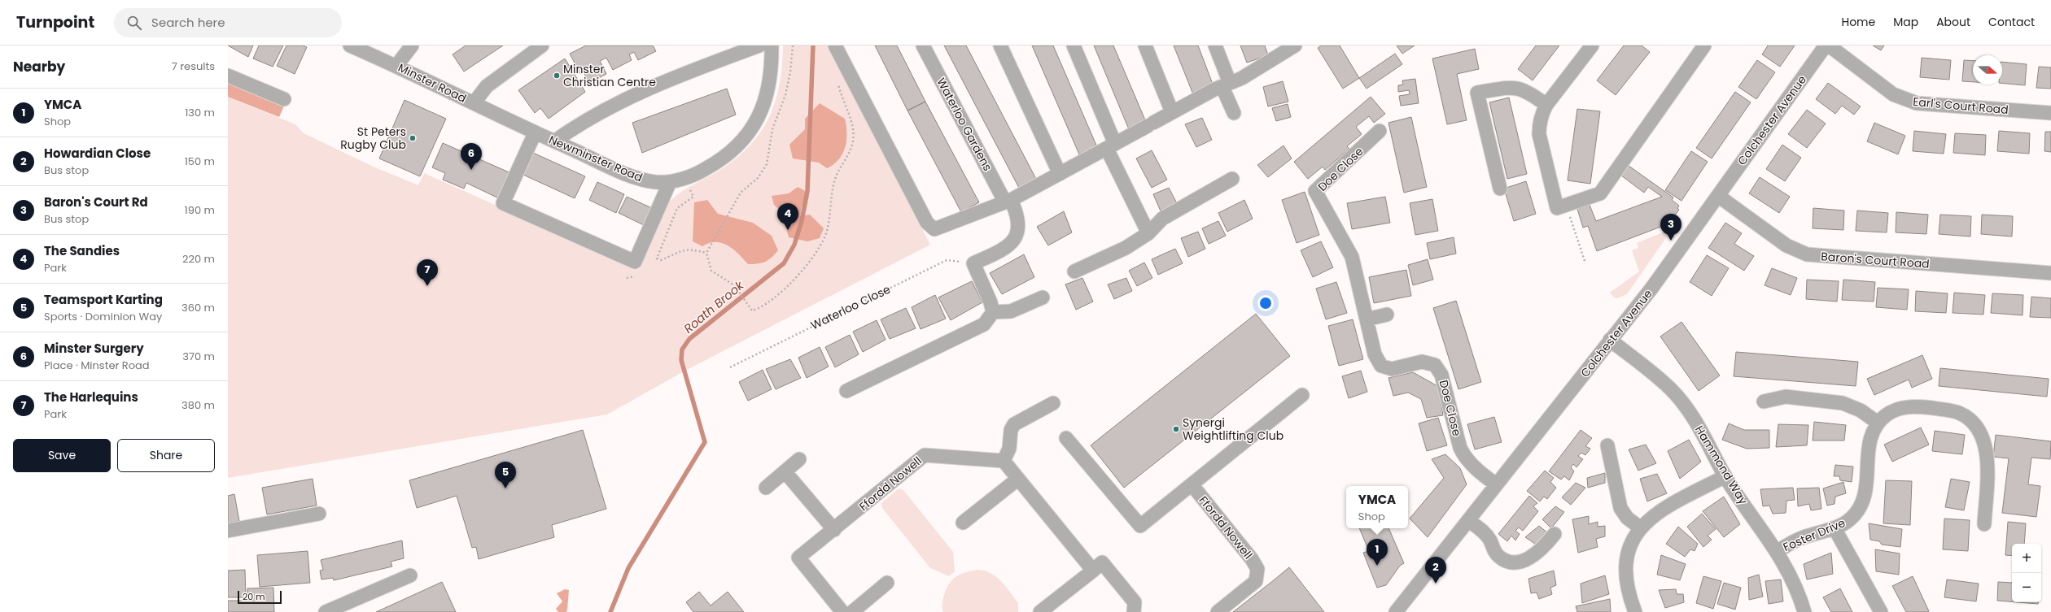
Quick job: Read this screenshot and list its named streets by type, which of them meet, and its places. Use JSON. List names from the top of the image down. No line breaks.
{"streets":{"street":["Minster Road","Earl's Court Road","Colchester Avenue","Waterloo Gardens","Newminster Road","Doe Close","Baron's Court Road","Hammond Way","Ffordd Nowell","Foster Drive"],"path":["Waterloo Close"]},"crossings":[["Minster Road","Newminster Road"],["Earl's Court Road","Colchester Avenue"],["Colchester Avenue","Doe Close"],["Colchester Avenue","Baron's Court Road"],["Colchester Avenue","Hammond Way"],["Hammond Way","Foster Drive"]],"water":["Roath Brook"],"places":["Minster Christian Centre","St Peters Rugby Club","Synergi Weightlifting Club"],"scale_bar":"20 m","north":"right","page":{"header":"Turnpoint","search":"Search here","nav":["Home","Map","About","Contact"],"heading":["Nearby","7 results"],"list":[{"mark":"1","name":"YMCA","note":"Shop","value":"130 m"},{"mark":"2","name":"Howardian Close","note":"Bus stop","value":"150 m"},{"mark":"3","name":"Baron's Court Rd","note":"Bus stop","value":"190 m"},{"mark":"4","name":"The Sandies","note":"Park","value":"220 m"},{"mark":"5","name":"Teamsport Karting","note":"Sports · Dominion Way","value":"360 m"},{"mark":"6","name":"Minster Surgery","note":"Place · Minster Road","value":"370 m"},{"mark":"7","name":"The Harlequins","note":"Park","value":"380 m"}],"pins":["6","4","3","7","5","1","2"],"buttons":["Save","Share"],"popup":["YMCA","Shop"],"map_buttons":["+","−"],"scale":"20 m"}}
